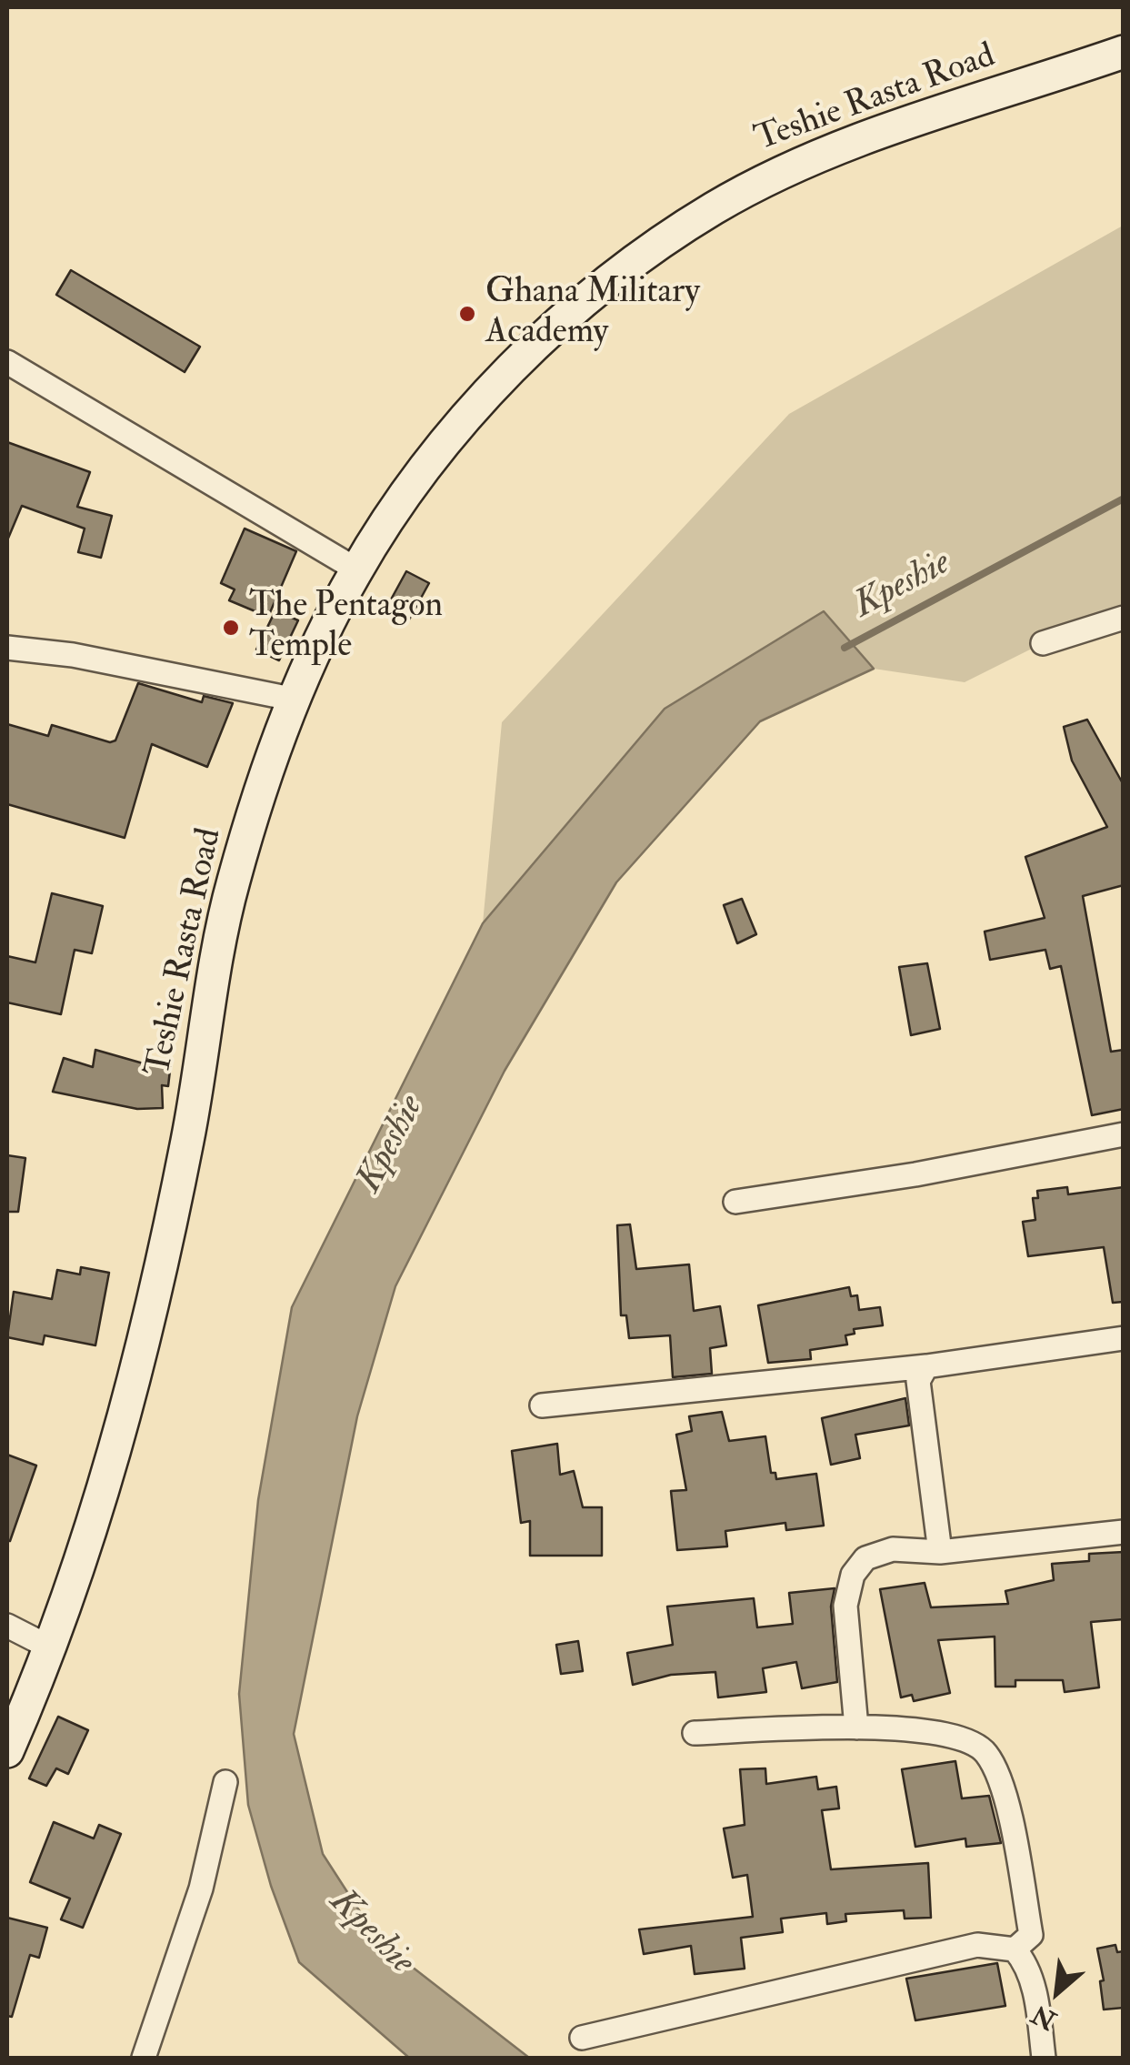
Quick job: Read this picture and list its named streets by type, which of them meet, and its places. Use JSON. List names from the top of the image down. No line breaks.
{"streets":{"main road":["Teshie Rasta Road"]},"water":["Kpeshie"],"places":["Ghana Military Academy","The Pentagon Temple"],"north":"bottom left"}
